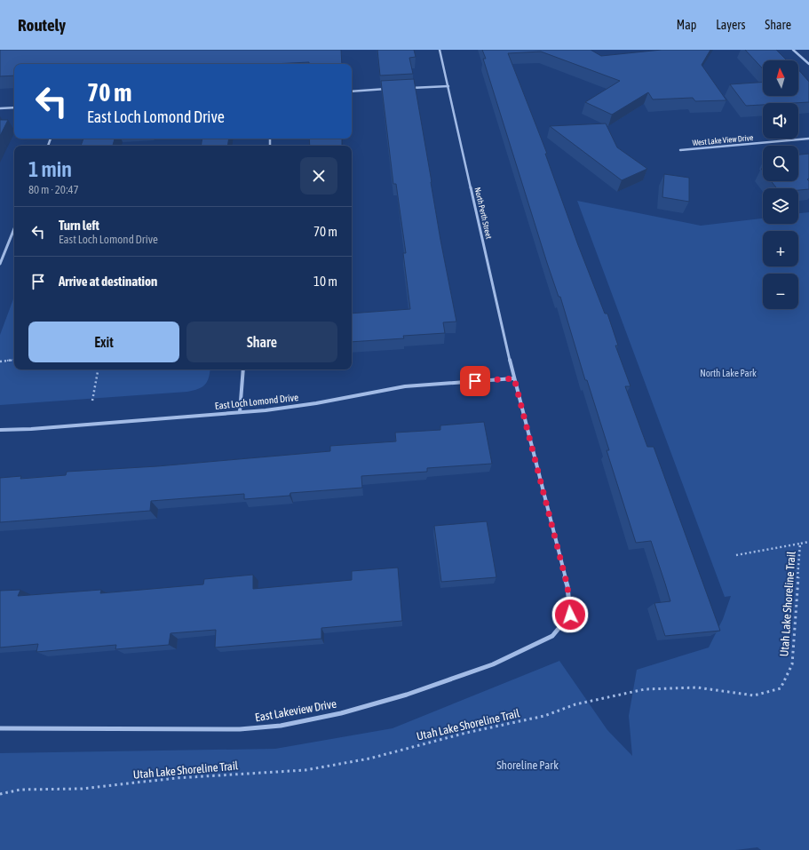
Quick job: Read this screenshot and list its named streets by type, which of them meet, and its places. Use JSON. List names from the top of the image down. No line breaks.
{"streets":{"street":["West Lake View Drive","North Perth Street","East Loch Lomond Drive","East Lakeview Drive"],"path":["Utah Lake Shoreline Trail"]},"crossings":[["North Perth Street","East Loch Lomond Drive"],["North Perth Street","East Lakeview Drive"]],"parks":["North Lake Park","Shoreline Park"],"north":"top","page":{"header":"Routely","nav":["Map","Layers","Share"],"map_buttons":["+","−"],"turn":["70 m","East Loch Lomond Drive"],"heading":["1 min","80 m · 20:47"],"list":[{"name":"Turn left","note":"East Loch Lomond Drive","value":"70 m"},{"name":"Arrive at destination","value":"10 m"}],"buttons":["Exit","Share"]}}
